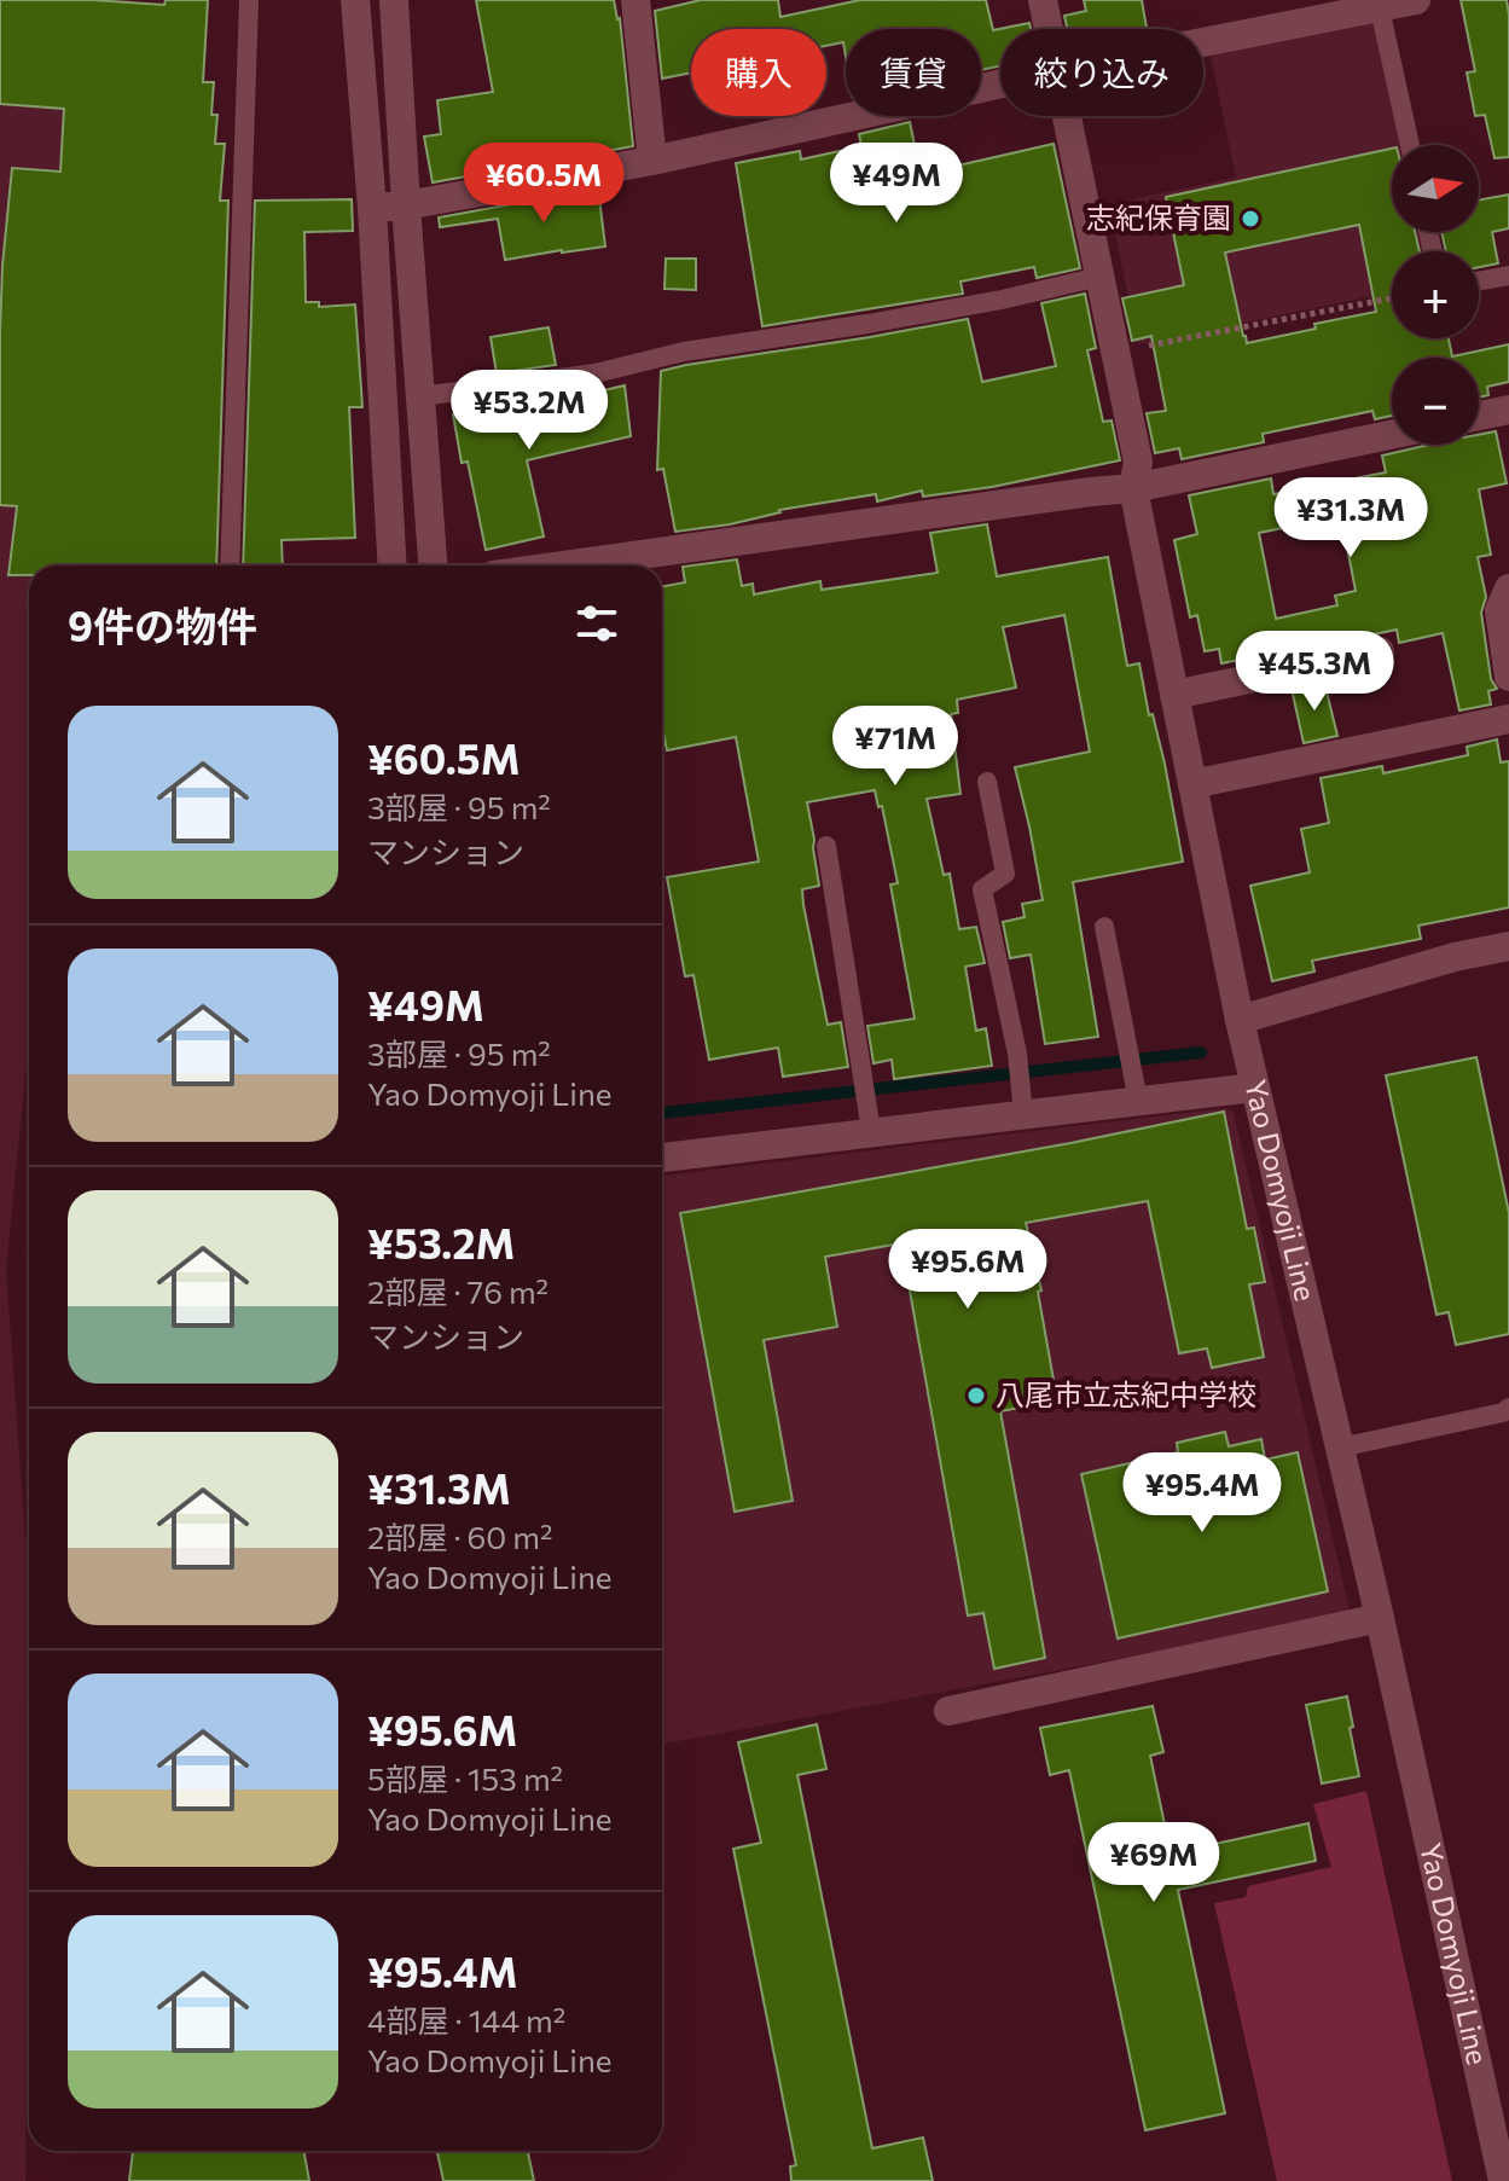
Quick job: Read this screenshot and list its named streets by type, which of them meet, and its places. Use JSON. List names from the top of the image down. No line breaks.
{"streets":{"street":["Yao Domyoji Line"]},"places":["志紀保育園","八尾市立志紀中学校"],"north":"right","page":{"chip":["購入","賃貸","絞り込み"],"price":["¥60.5M","¥49M","¥53.2M","¥31.3M","¥45.3M","¥71M","¥95.6M","¥95.4M","¥69M"],"map_buttons":["+","−"],"heading":"9件の物件","list":[{"name":"¥60.5M","note":"3部屋 · 95 m² · マンション"},{"name":"¥49M","note":"3部屋 · 95 m² · Yao Domyoji Line"},{"name":"¥53.2M","note":"2部屋 · 76 m² · マンション"},{"name":"¥31.3M","note":"2部屋 · 60 m² · Yao Domyoji Line"},{"name":"¥95.6M","note":"5部屋 · 153 m² · Yao Domyoji Line"},{"name":"¥95.4M","note":"4部屋 · 144 m² · Yao Domyoji Line"}]}}
